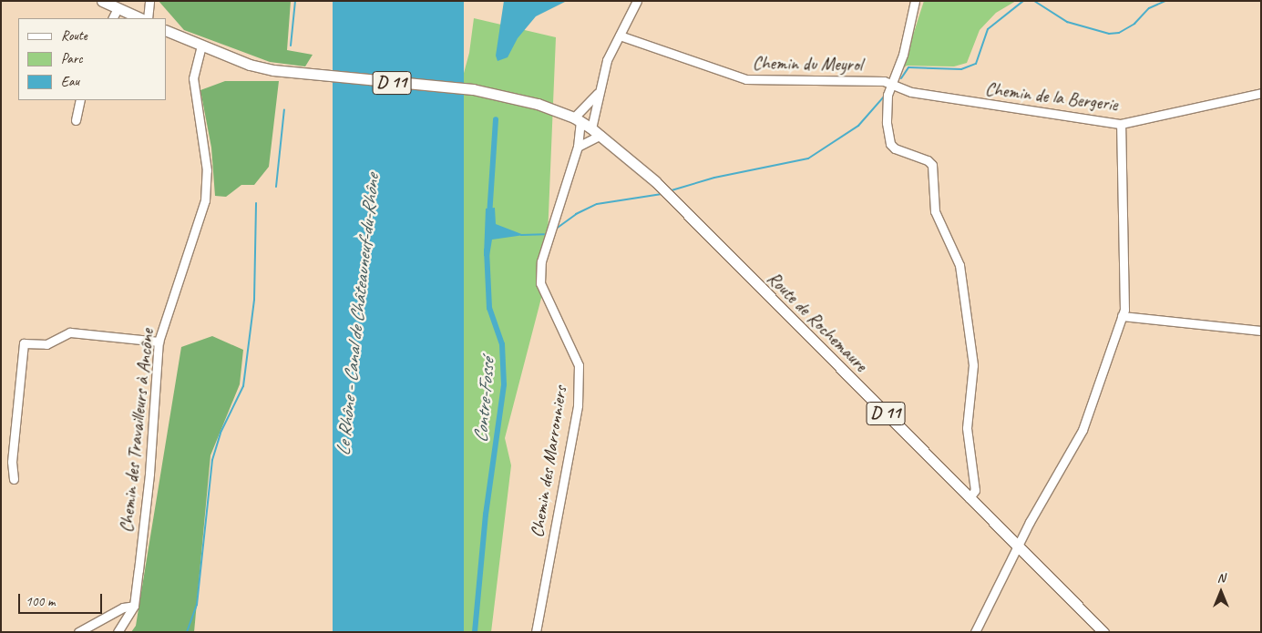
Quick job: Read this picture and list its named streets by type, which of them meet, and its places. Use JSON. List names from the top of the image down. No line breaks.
{"streets":{"main road":["D 11","Route de Rochemaure"],"street":["Chemin du Meyrol","Chemin de la Bergerie","Chemin des Travailleurs à Ancône","Chemin des Marronniers"]},"crossings":[["Chemin du Meyrol","Chemin de la Bergerie"],["D 11","Route de Rochemaure"],["D 11","Chemin des Travailleurs à Ancône"],["Route de Rochemaure","Chemin des Travailleurs à Ancône"],["Route de Rochemaure","Chemin des Marronniers"]],"water":["Le Rhône - Canal de Châteauneuf-du-Rhône","Contre-Fossé"],"legend":["Route","Parc","Eau"],"scale_bar":"100 m","north":"top"}
